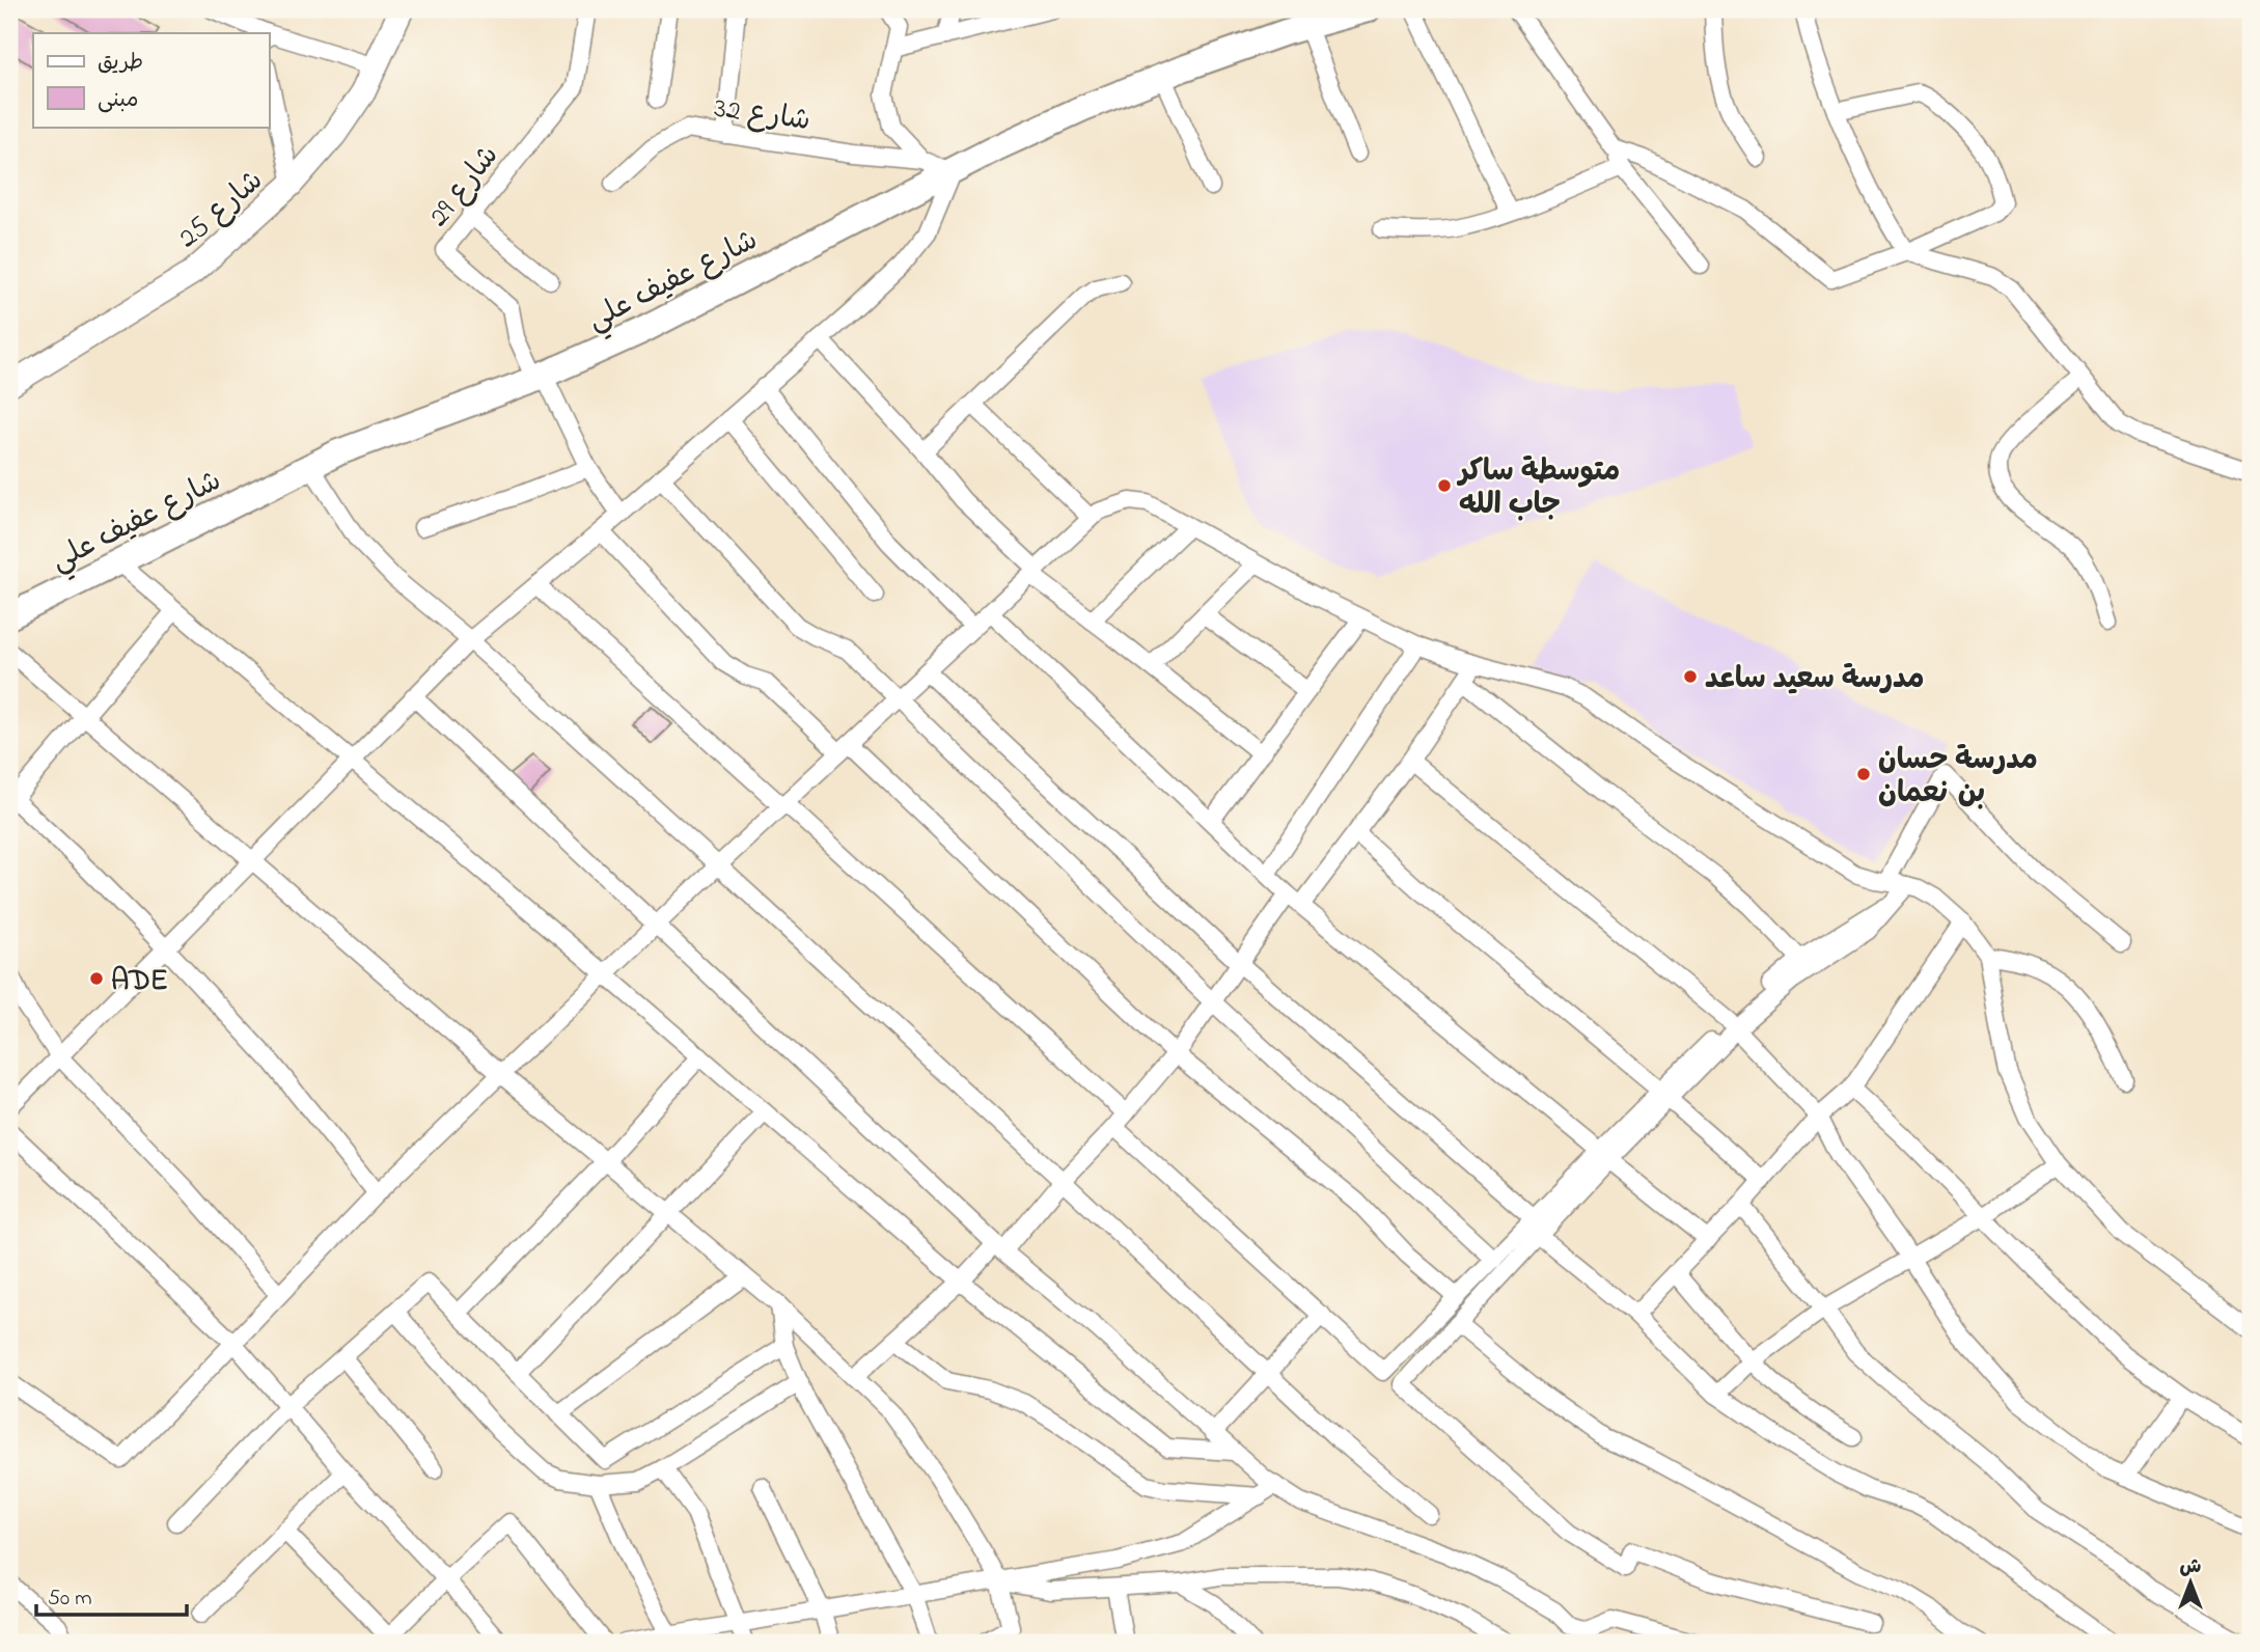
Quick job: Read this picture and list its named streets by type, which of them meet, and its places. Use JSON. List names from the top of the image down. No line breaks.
{"streets":{"main road":["شارع عفيف علي"],"street":["شارع 32","شارع 29","شارع 25"]},"crossings":[["شارع 29","شارع عفيف علي"]],"places":["متوسطة ساكر جاب الله","مدرسة سعيد ساعد","مدرسة حسان بن نعمان","ADE"],"legend":["طريق","مبنى"],"scale_bar":"50 m","north":"top"}
